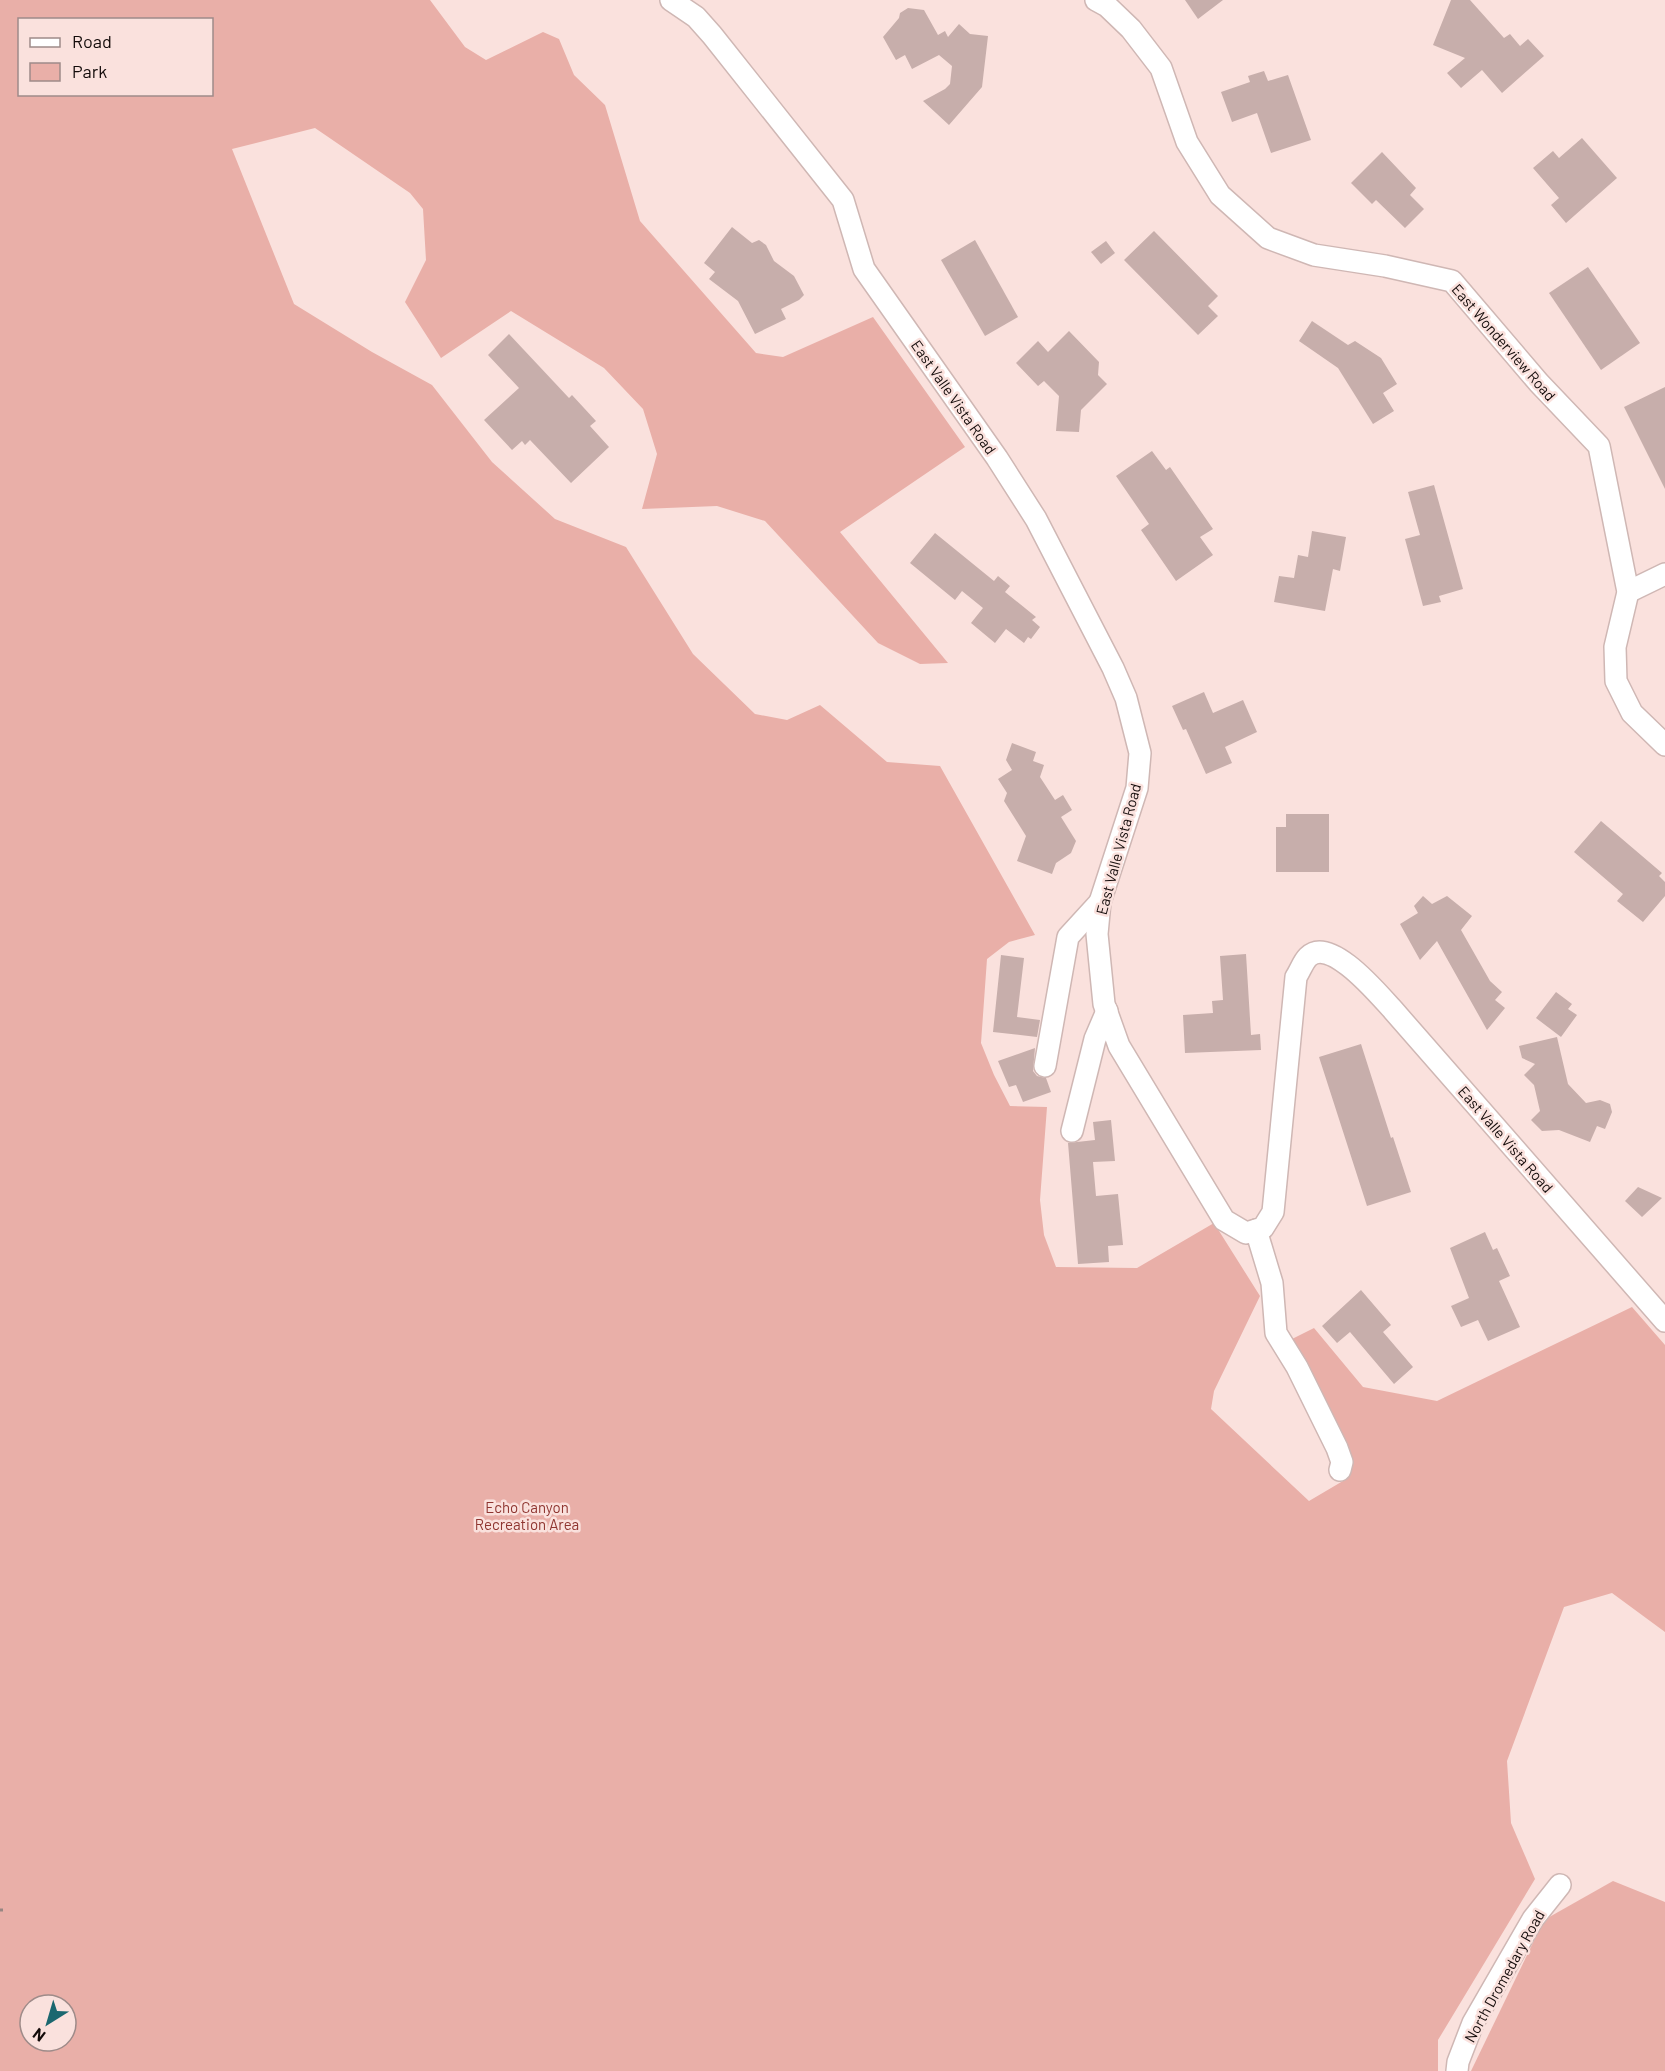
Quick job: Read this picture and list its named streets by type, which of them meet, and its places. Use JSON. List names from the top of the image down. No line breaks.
{"streets":{"street":["East Wonderview Road","East Valle Vista Road","North Dromedary Road"]},"parks":["Echo Canyon Recreation Area"],"legend":["Road","Park"],"north":"bottom left"}
